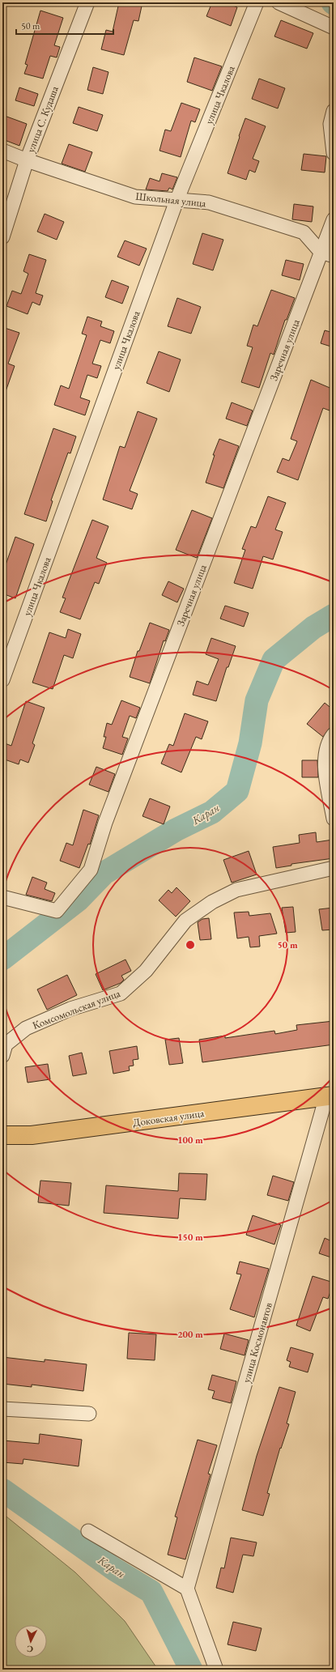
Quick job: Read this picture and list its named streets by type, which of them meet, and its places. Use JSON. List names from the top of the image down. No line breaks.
{"streets":{"main road":["Доковская улица"],"street":["улица Чкалова","улица С. Кудаша","Школьная улица","Заречная улица","Комсомольская улица","улица Космонавтов"]},"crossings":[["улица Чкалова","Школьная улица"],["улица С. Кудаша","Школьная улица"],["Школьная улица","Заречная улица"],["Доковская улица","улица Космонавтов"]],"water":["Каран"],"scale_bar":"50 m","north":"bottom","rings":["50 m","100 m","150 m","200 m"]}
